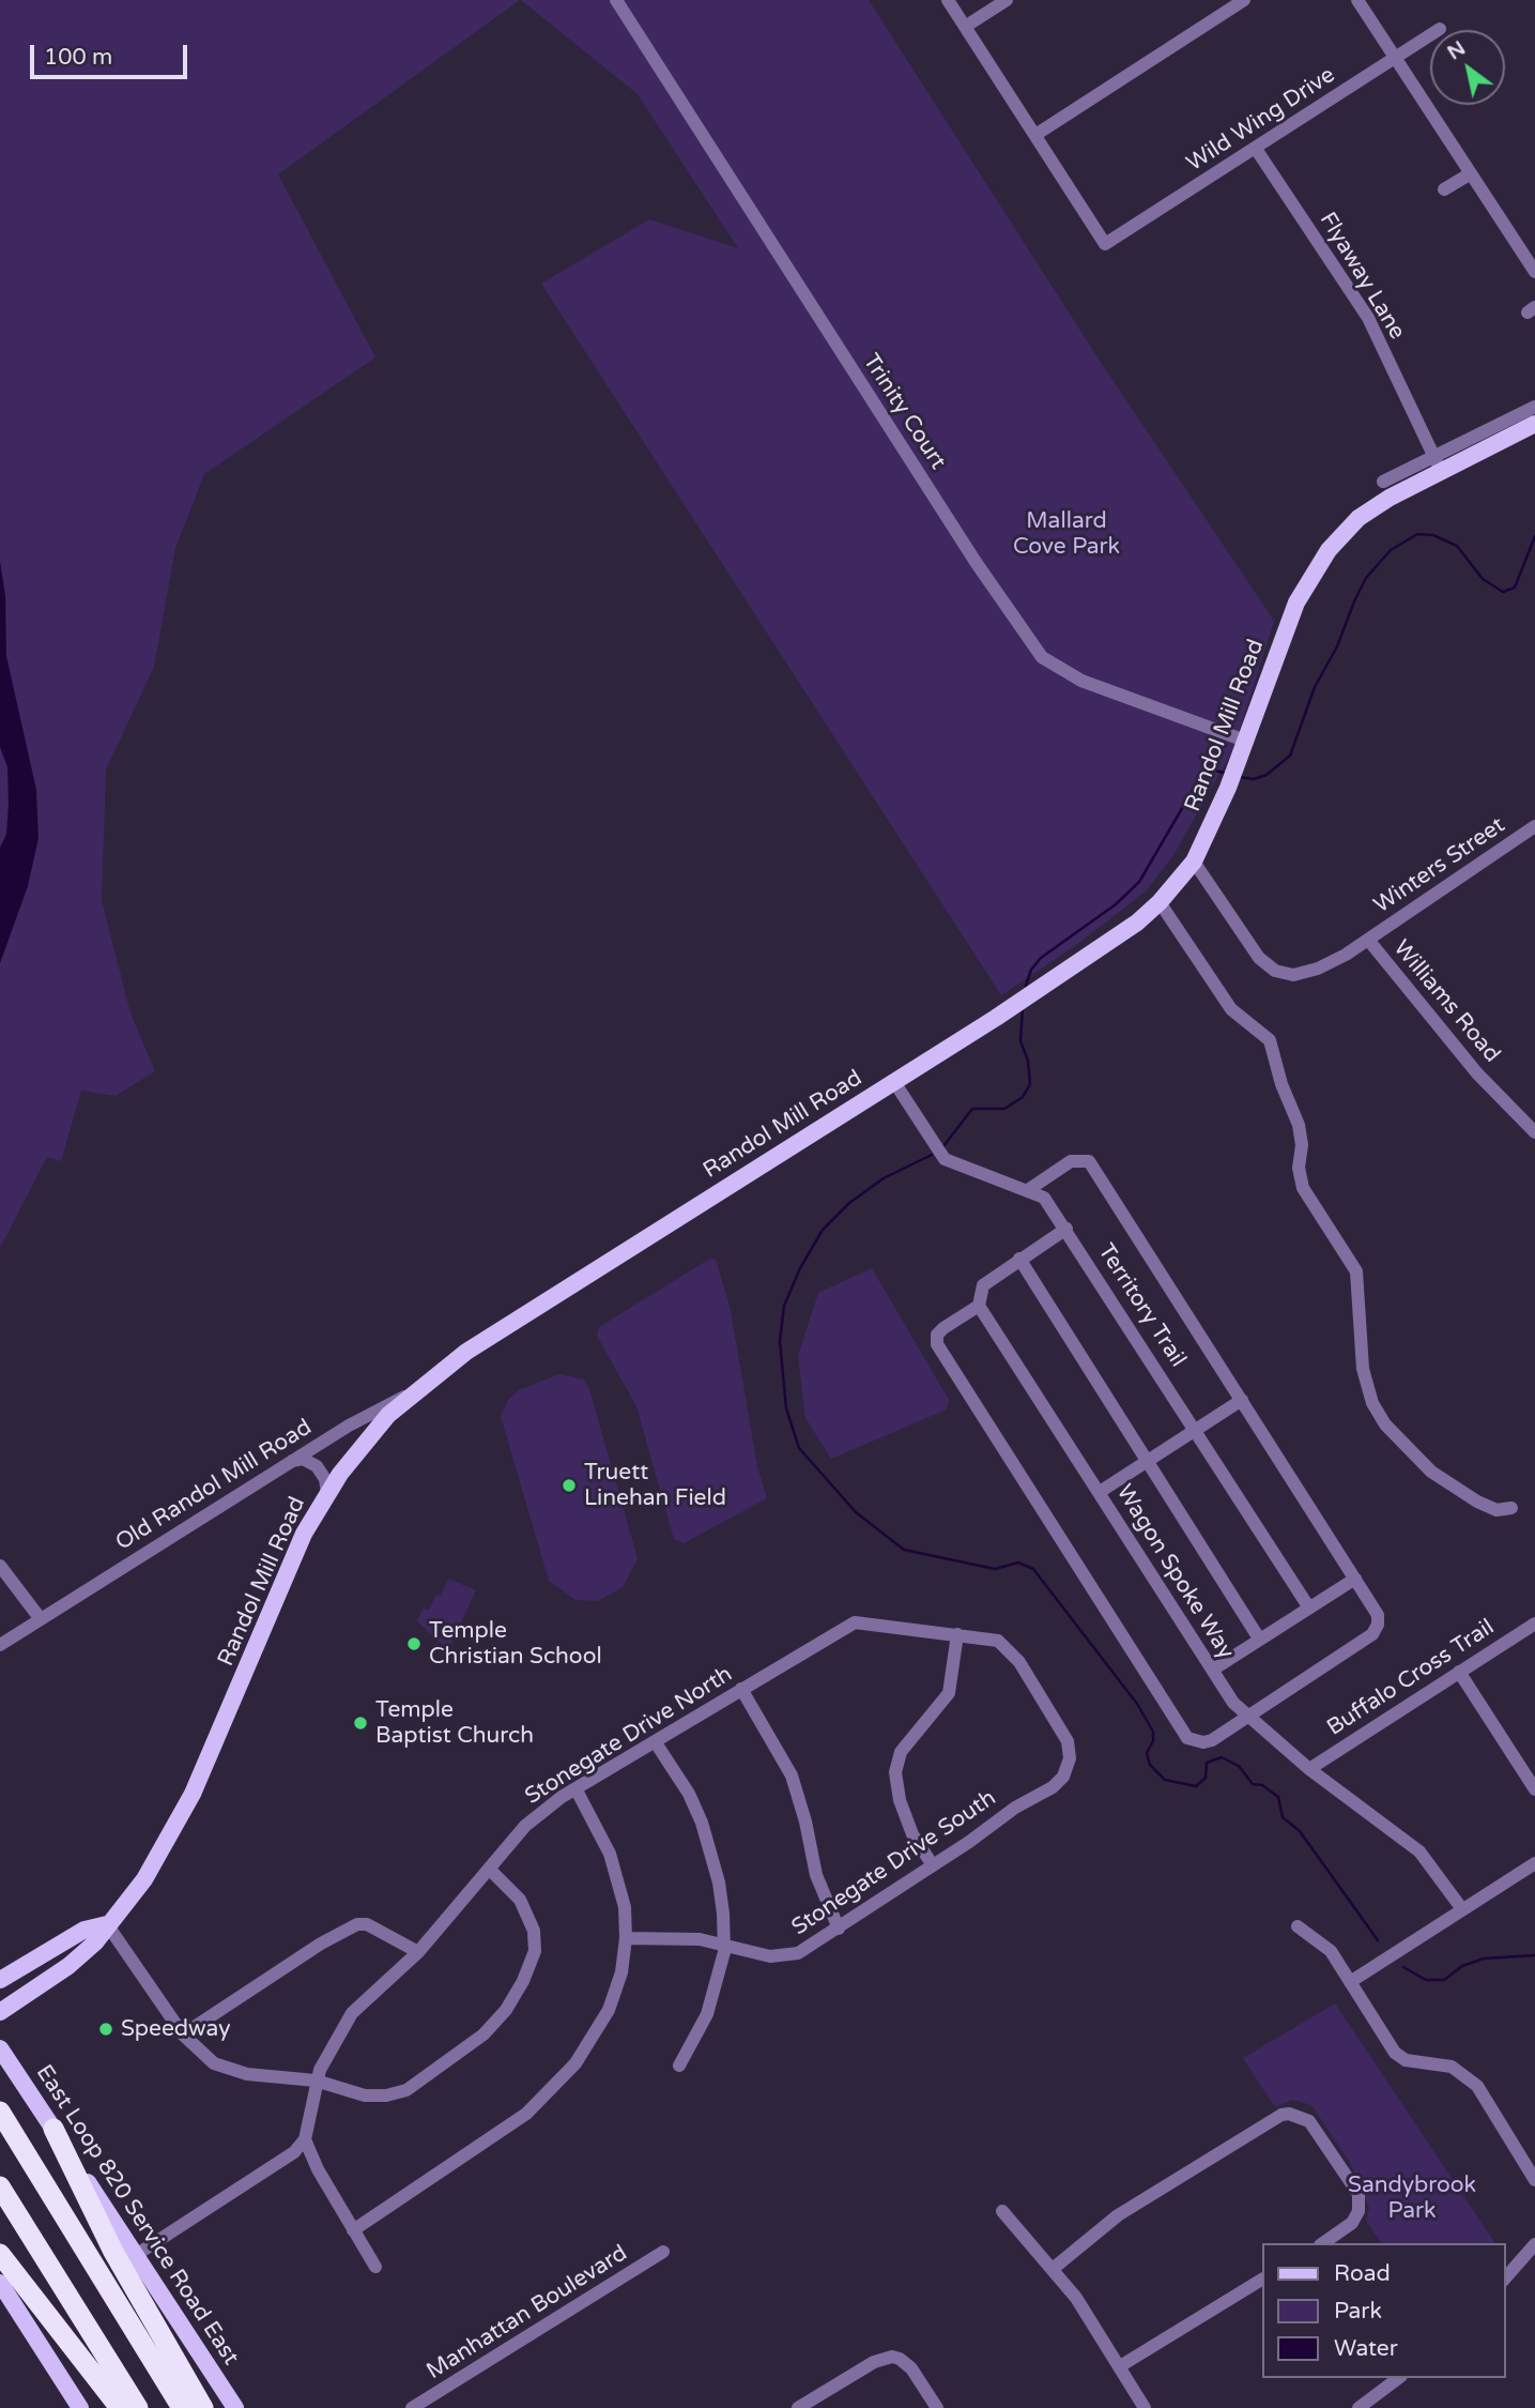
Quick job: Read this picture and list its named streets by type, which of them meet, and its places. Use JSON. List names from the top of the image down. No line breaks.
{"streets":{"main road":["Randol Mill Road","East Loop 820 Service Road East"],"street":["Wild Wing Drive","Flyaway Lane","Trinity Court","Winters Street","Williams Road","Territory Trail","Old Randol Mill Road","Wagon Spoke Way","Buffalo Cross Trail","Stonegate Drive North","Stonegate Drive South","Manhattan Boulevard"]},"crossings":[["Wild Wing Drive","Flyaway Lane"],["Flyaway Lane","Randol Mill Road"],["Trinity Court","Randol Mill Road"],["Randol Mill Road","Williams Road"],["Randol Mill Road","Territory Trail"],["Randol Mill Road","Old Randol Mill Road"],["Winters Street","Williams Road"],["Wagon Spoke Way","Buffalo Cross Trail"],["Stonegate Drive North","Stonegate Drive South"]],"parks":["Mallard Cove Park","Sandybrook Park"],"places":["Truett Linehan Field","Temple Christian School","Temple Baptist Church","Speedway"],"legend":["Road","Park","Water"],"scale_bar":"100 m","north":"top left"}
